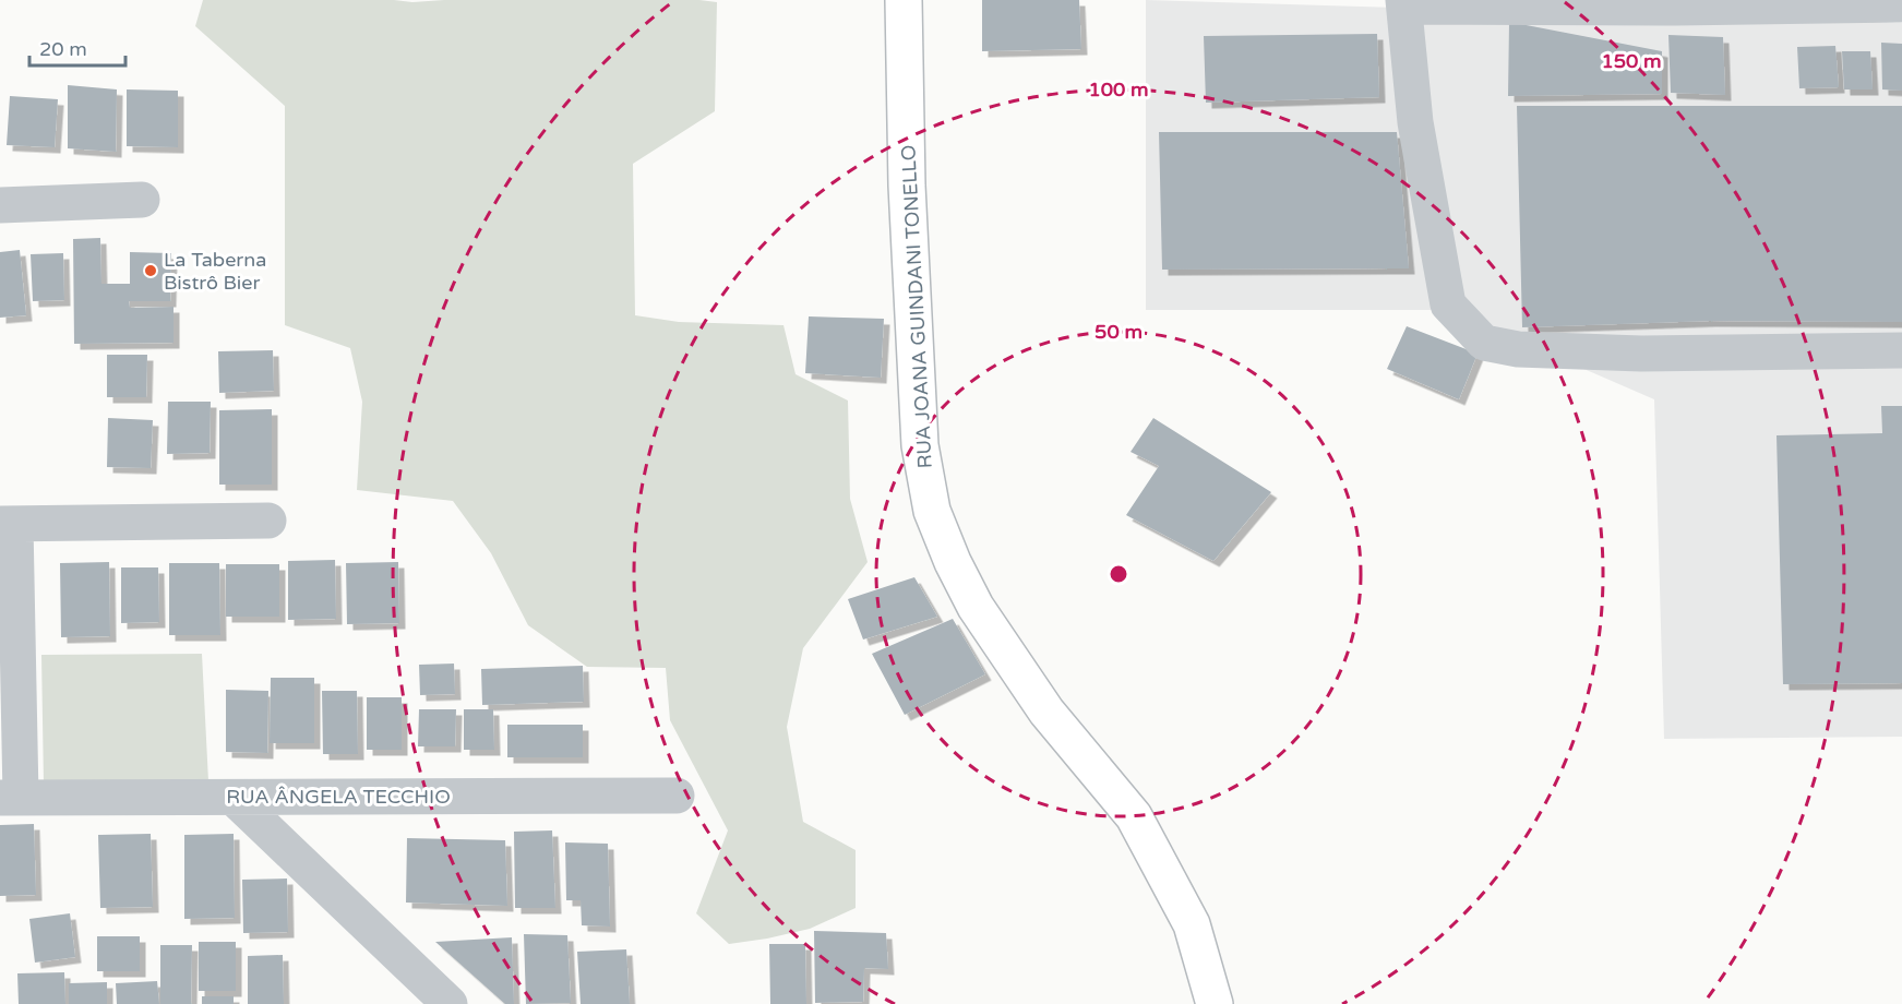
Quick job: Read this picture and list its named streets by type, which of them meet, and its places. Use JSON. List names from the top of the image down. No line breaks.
{"streets":{"main road":["RUA JOANA GUINDANI TONELLO"],"street":["RUA ÂNGELA TECCHIO"]},"places":["La Taberna Bistrô Bier"],"scale_bar":"20 m","rings":["150 m","100 m","50 m"]}
